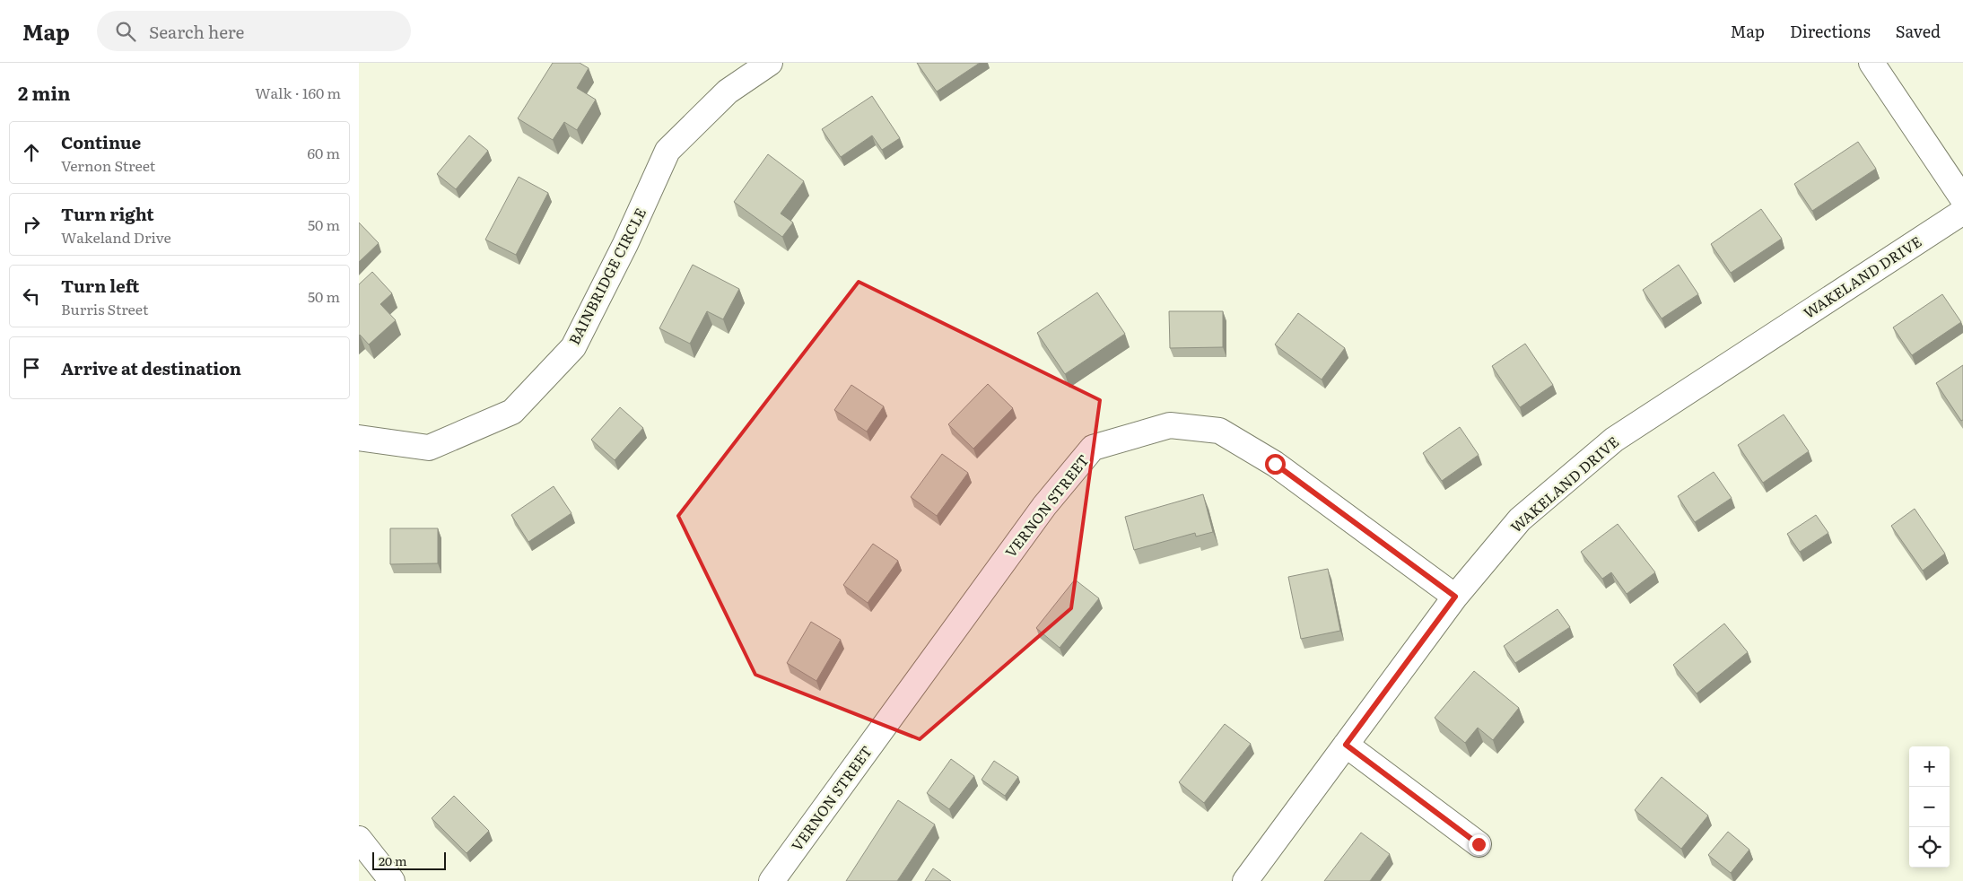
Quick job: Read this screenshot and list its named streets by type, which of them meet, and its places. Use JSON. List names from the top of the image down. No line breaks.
{"streets":{"street":["BAINBRIDGE CIRCLE","WAKELAND DRIVE","VERNON STREET"]},"crossings":[["WAKELAND DRIVE","VERNON STREET"]],"scale_bar":"20 m","page":{"header":"Map","search":"Search here","nav":["Map","Directions","Saved"],"heading":["2 min","Walk · 160 m"],"list":[["Continue","Vernon Street","60 m"],["Turn right","Wakeland Drive","50 m"],["Turn left","Burris Street","50 m"],"Arrive at destination"],"map_buttons":["+","−"],"scale":"20 m"}}
